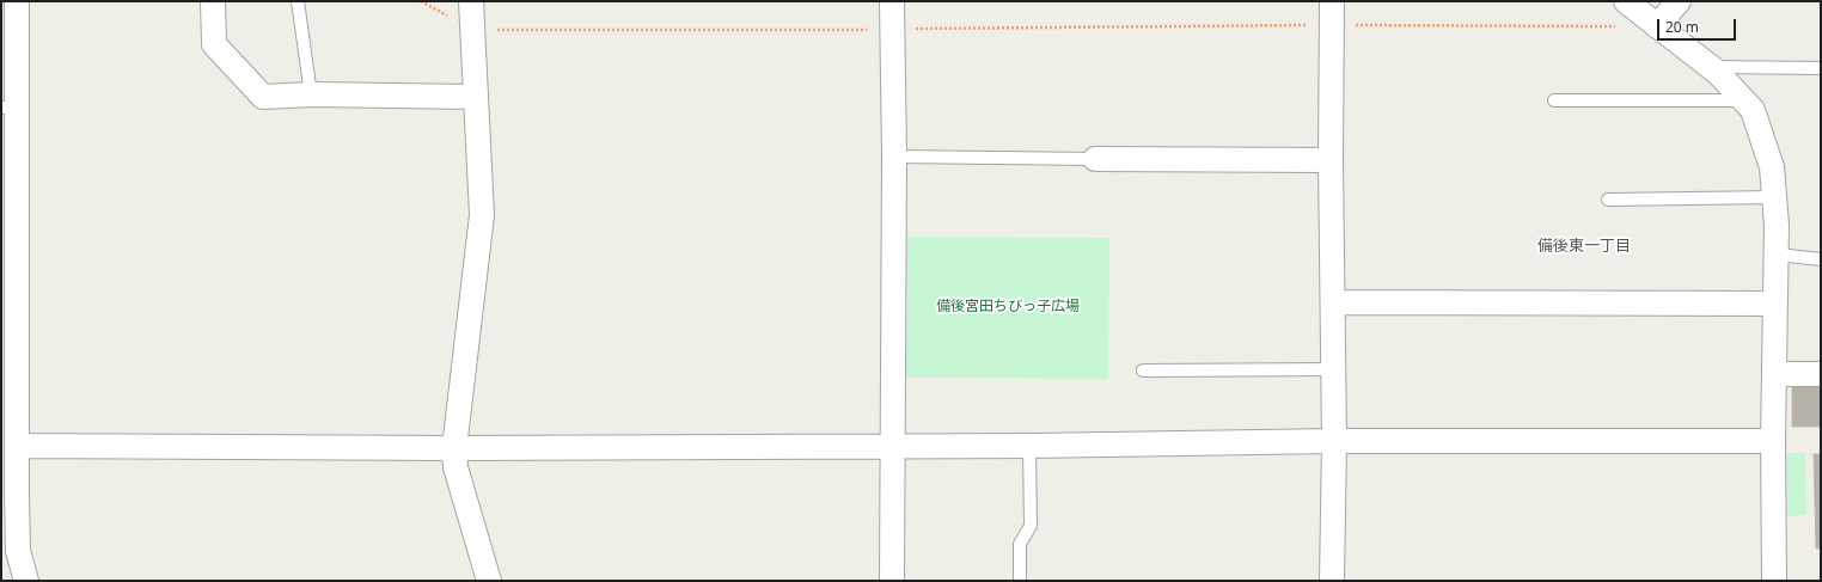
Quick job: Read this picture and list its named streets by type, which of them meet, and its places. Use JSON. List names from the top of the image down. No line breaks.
{"districts":["備後東一丁目"],"parks":["備後宮田ちびっ子広場"],"scale_bar":"20 m"}
